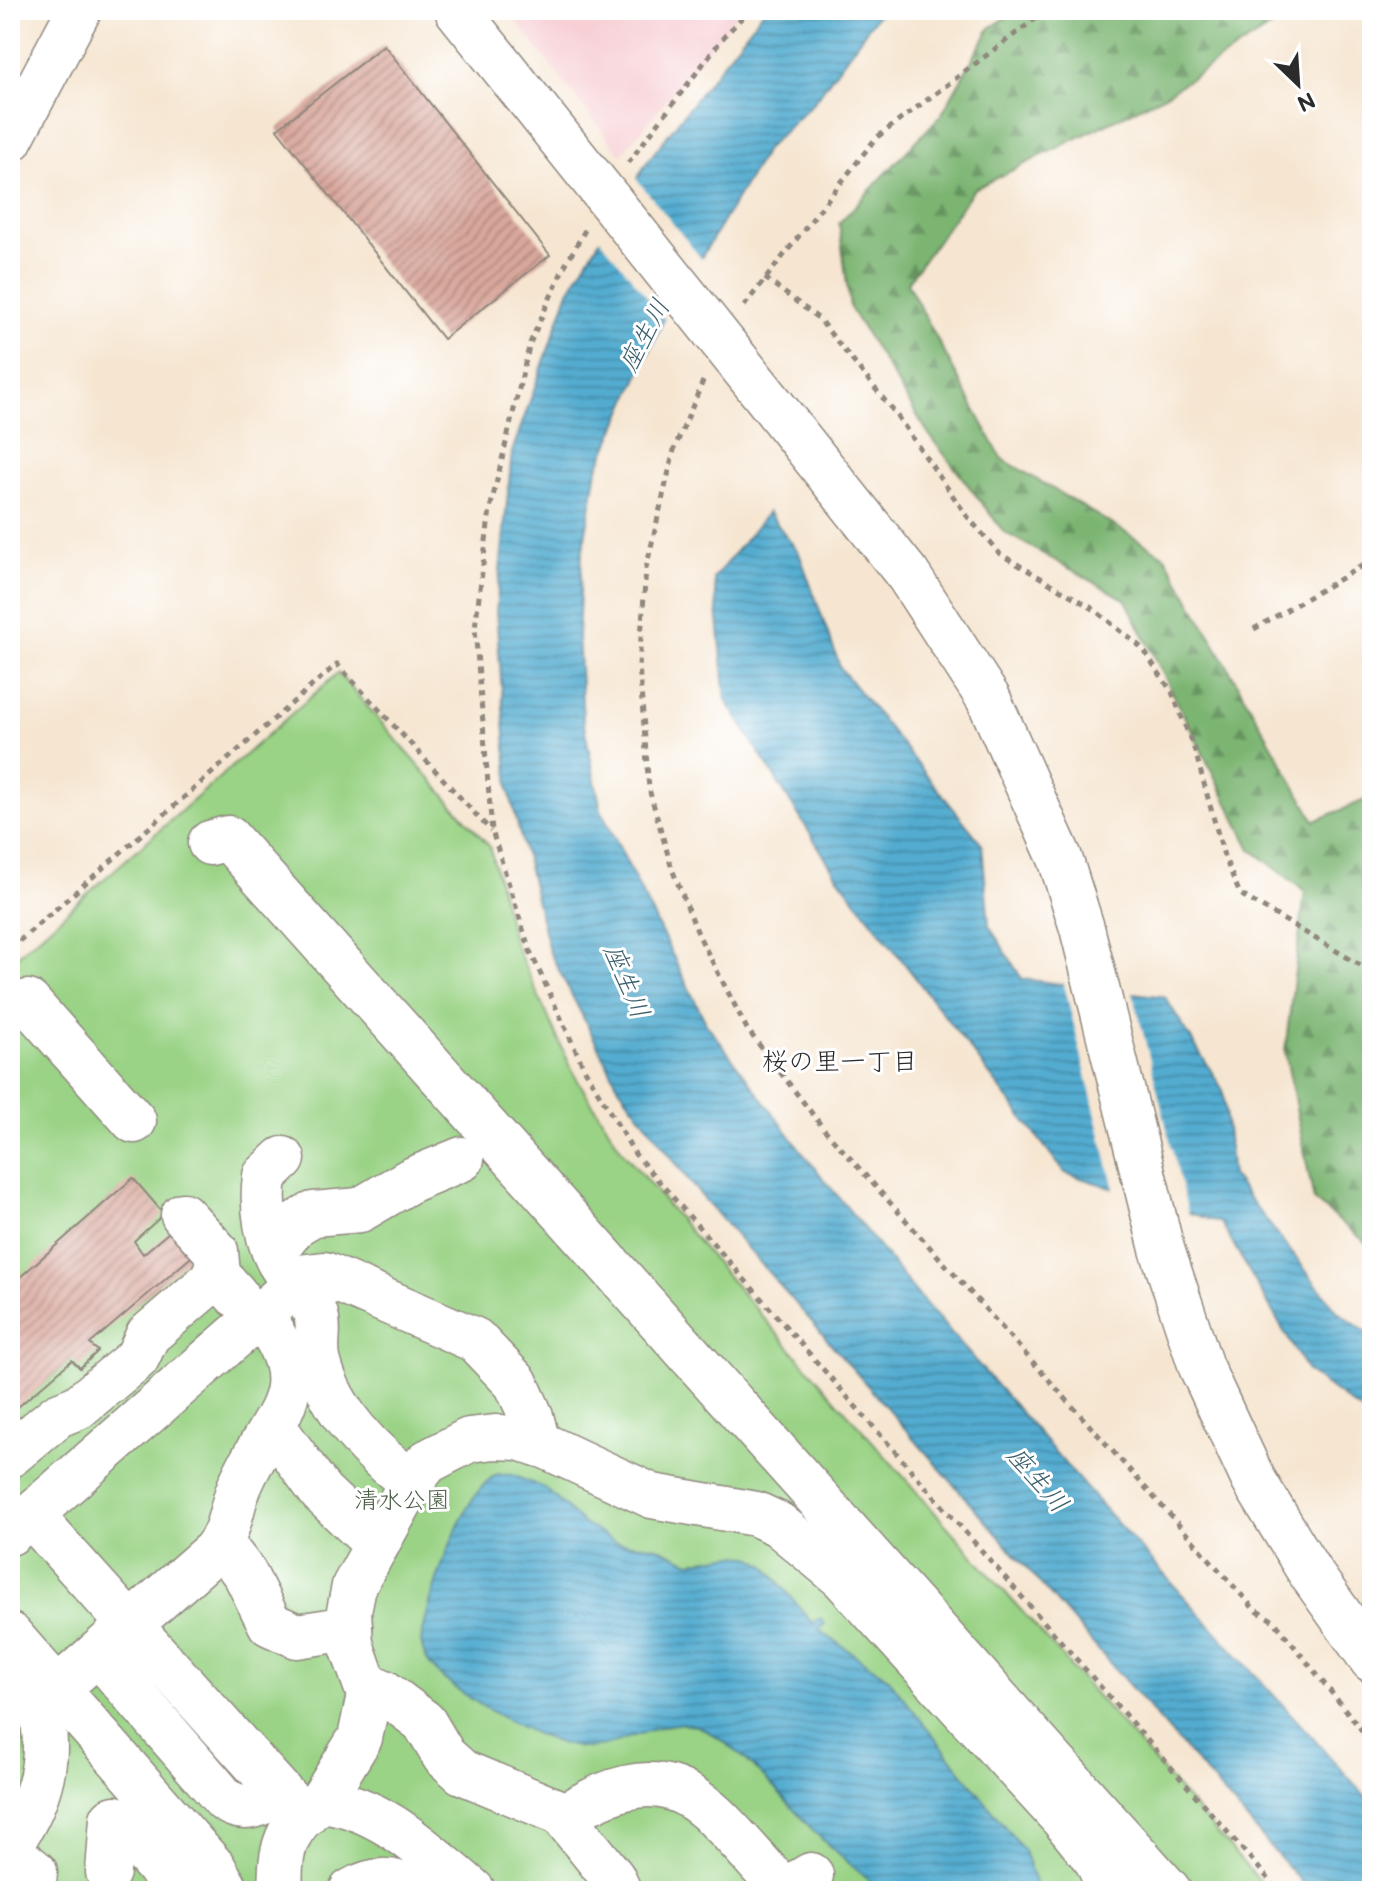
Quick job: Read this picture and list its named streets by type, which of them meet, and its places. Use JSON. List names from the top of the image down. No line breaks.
{"districts":["桜の里一丁目"],"water":["座生川"],"parks":["清水公園"],"north":"bottom right"}
